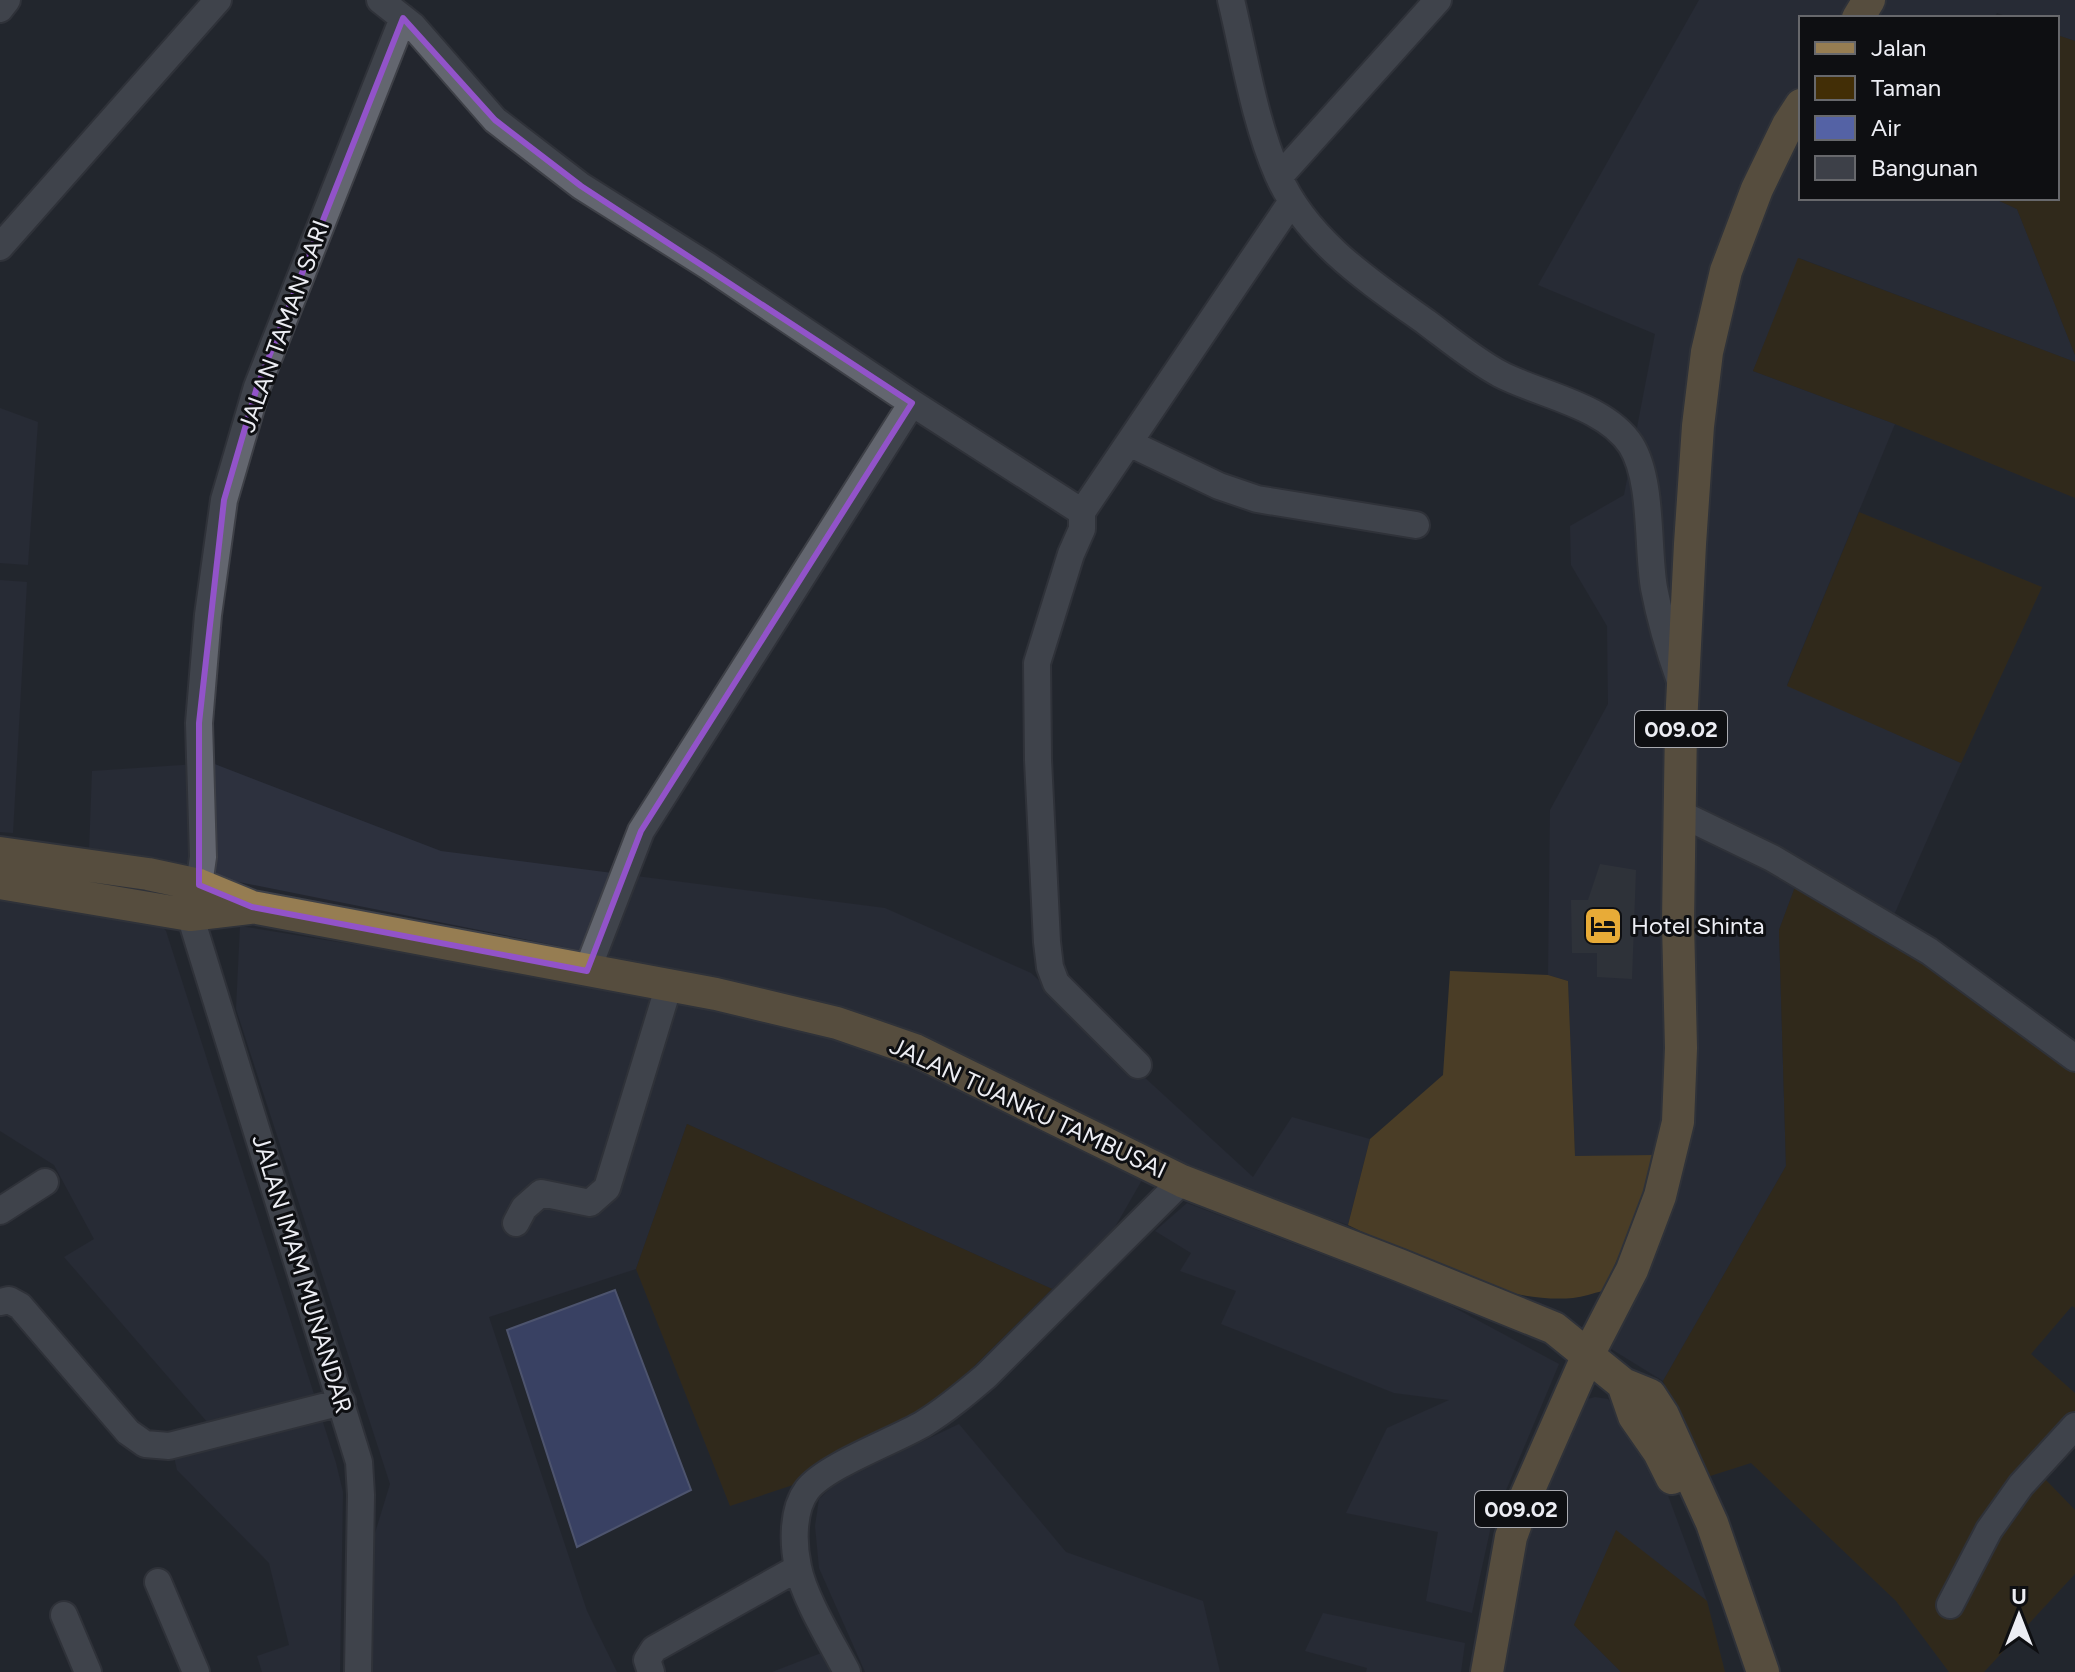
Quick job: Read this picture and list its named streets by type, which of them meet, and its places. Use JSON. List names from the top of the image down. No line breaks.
{"streets":{"main road":["009.02","JALAN TUANKU TAMBUSAI"],"street":["JALAN TAMAN SARI","JALAN IMAM MUNANDAR"]},"crossings":[["JALAN TAMAN SARI","JALAN TUANKU TAMBUSAI"],["JALAN TAMAN SARI","JALAN IMAM MUNANDAR"],["009.02","JALAN TUANKU TAMBUSAI"],["JALAN TUANKU TAMBUSAI","JALAN IMAM MUNANDAR"]],"places":{"hotel":["Hotel Shinta"]},"legend":["Jalan","Taman","Air","Bangunan"],"north":"top"}
